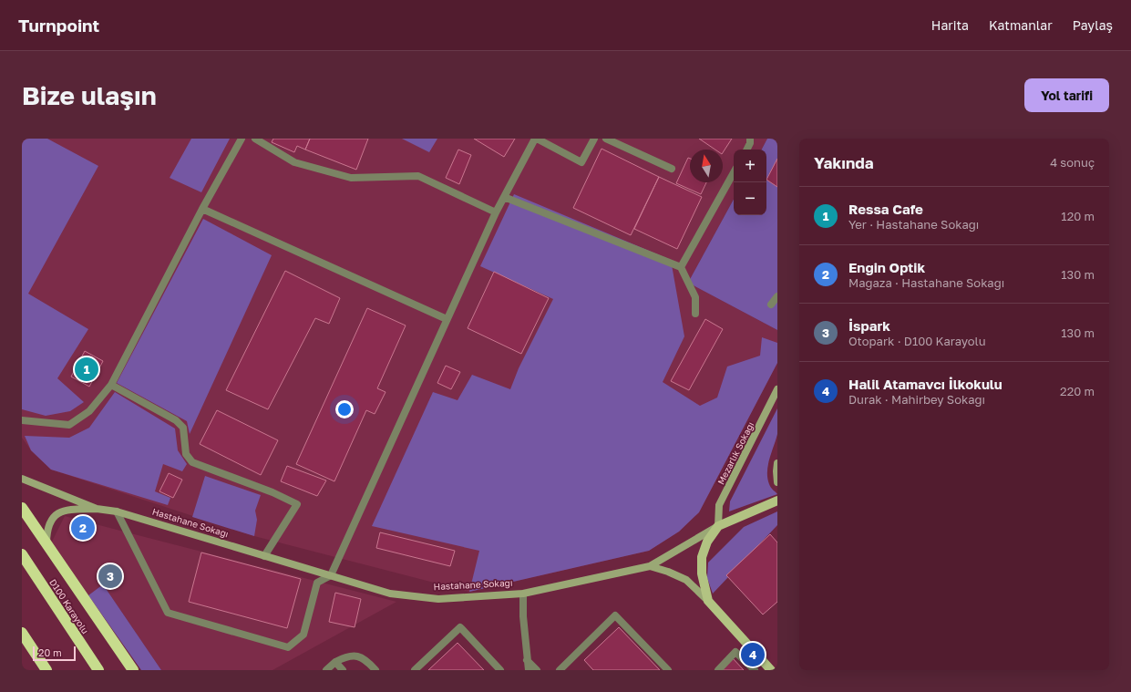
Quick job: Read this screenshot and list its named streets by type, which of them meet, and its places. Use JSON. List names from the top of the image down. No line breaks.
{"streets":{"highway":["D100 Karayolu"],"main road":["Hastahane Sokağı"],"street":["Mezarlık Sokağı"]},"crossings":[["Mezarlık Sokağı","Hastahane Sokağı"]],"scale_bar":"20 m","north":"top","page":{"header":"Turnpoint","nav":["Harita","Katmanlar","Paylaş"],"buttons":"Yol tarifi","title":"Bize ulaşın","heading":["Yakında","4 sonuç"],"map_buttons":["+","−"],"list":[{"mark":"1","name":"Ressa Cafe","note":"Yer · Hastahane Sokağı","value":"120 m"},{"mark":"2","name":"Engin Optik","note":"Mağaza · Hastahane Sokağı","value":"130 m"},{"mark":"3","name":"İspark","note":"Otopark · D100 Karayolu","value":"130 m"},{"mark":"4","name":"Halil Atamavcı İlkokulu","note":"Durak · Mahirbey Sokağı","value":"220 m"}],"pins":["1","2","3","4"],"scale":"20 m"}}
